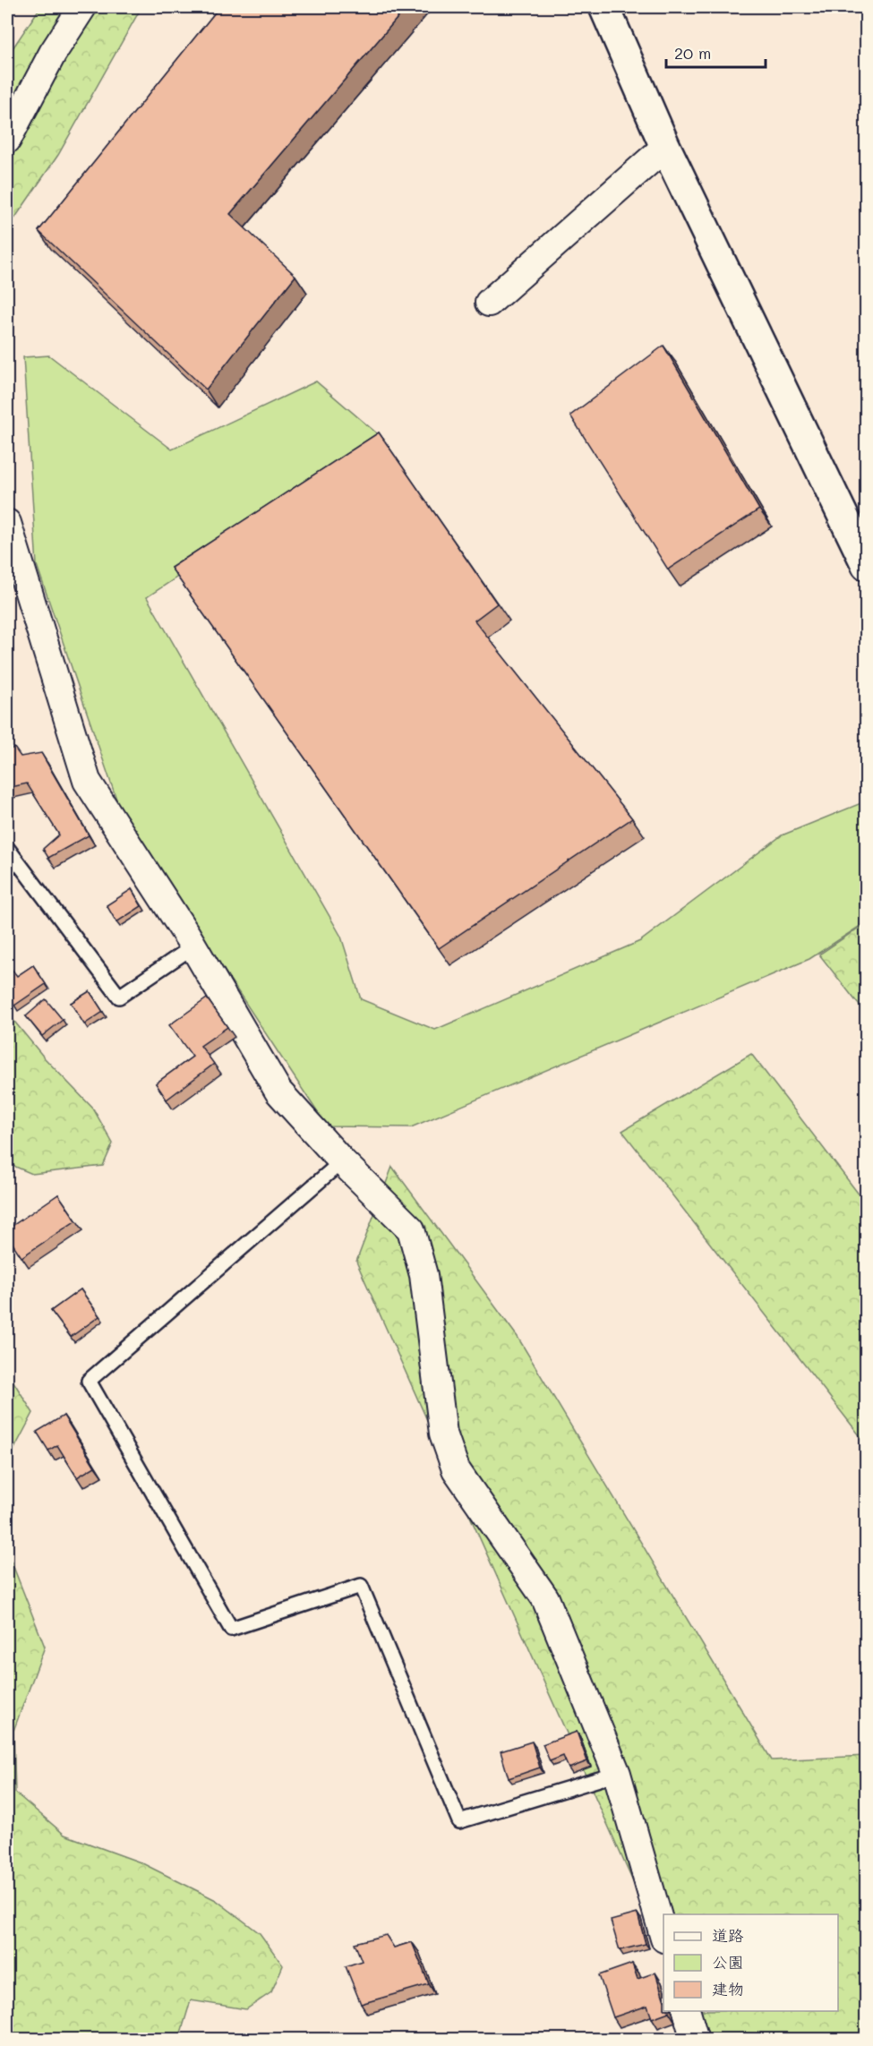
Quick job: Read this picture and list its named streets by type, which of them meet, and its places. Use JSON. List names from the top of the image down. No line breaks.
{"legend":["道路","公園","建物"],"scale_bar":"20 m"}
